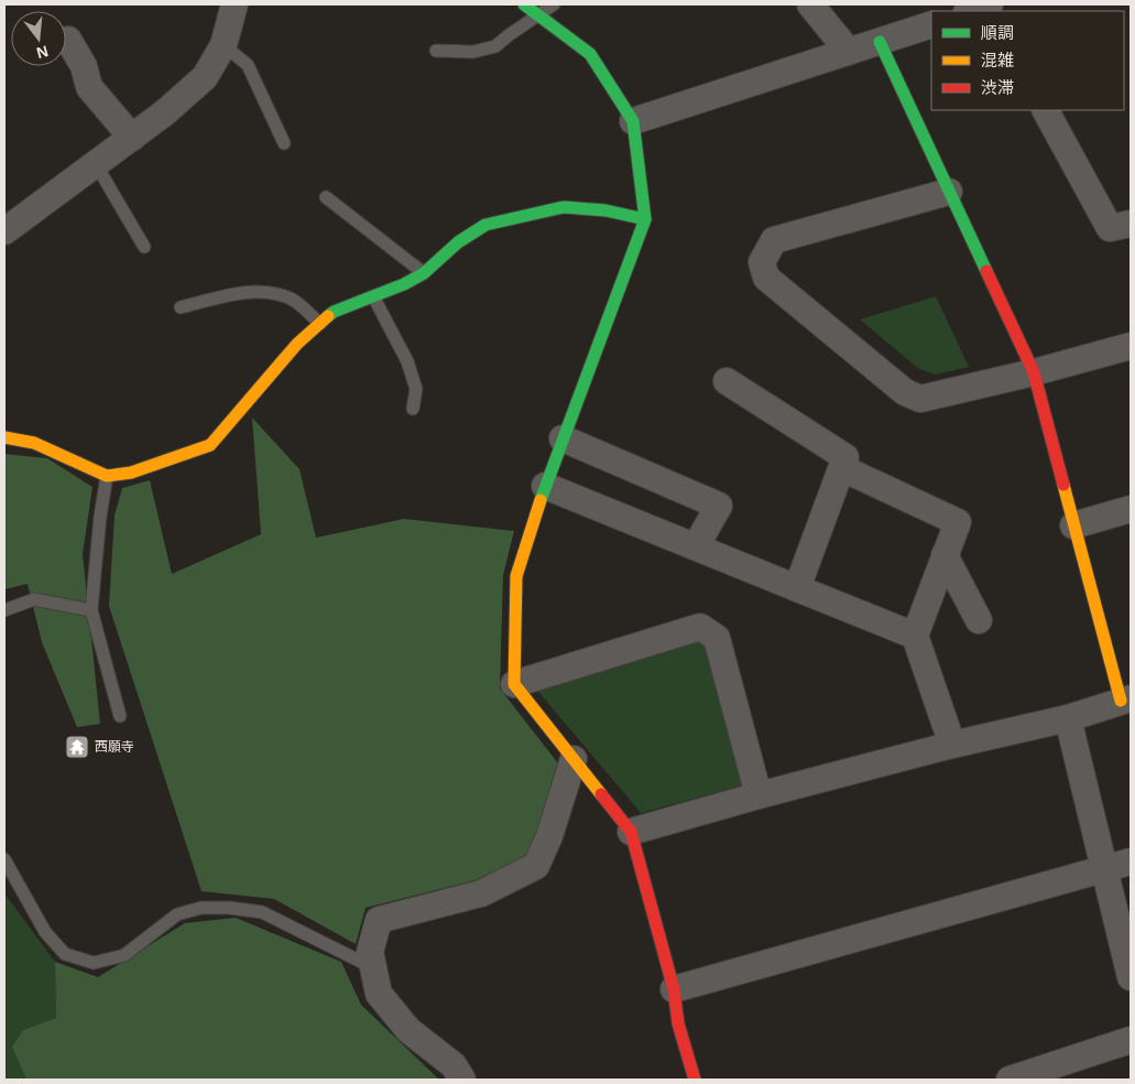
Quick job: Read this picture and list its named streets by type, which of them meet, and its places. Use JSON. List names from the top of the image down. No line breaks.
{"places":{"temple":["西願寺"]},"legend":["順調","混雑","渋滞"],"north":"bottom"}
